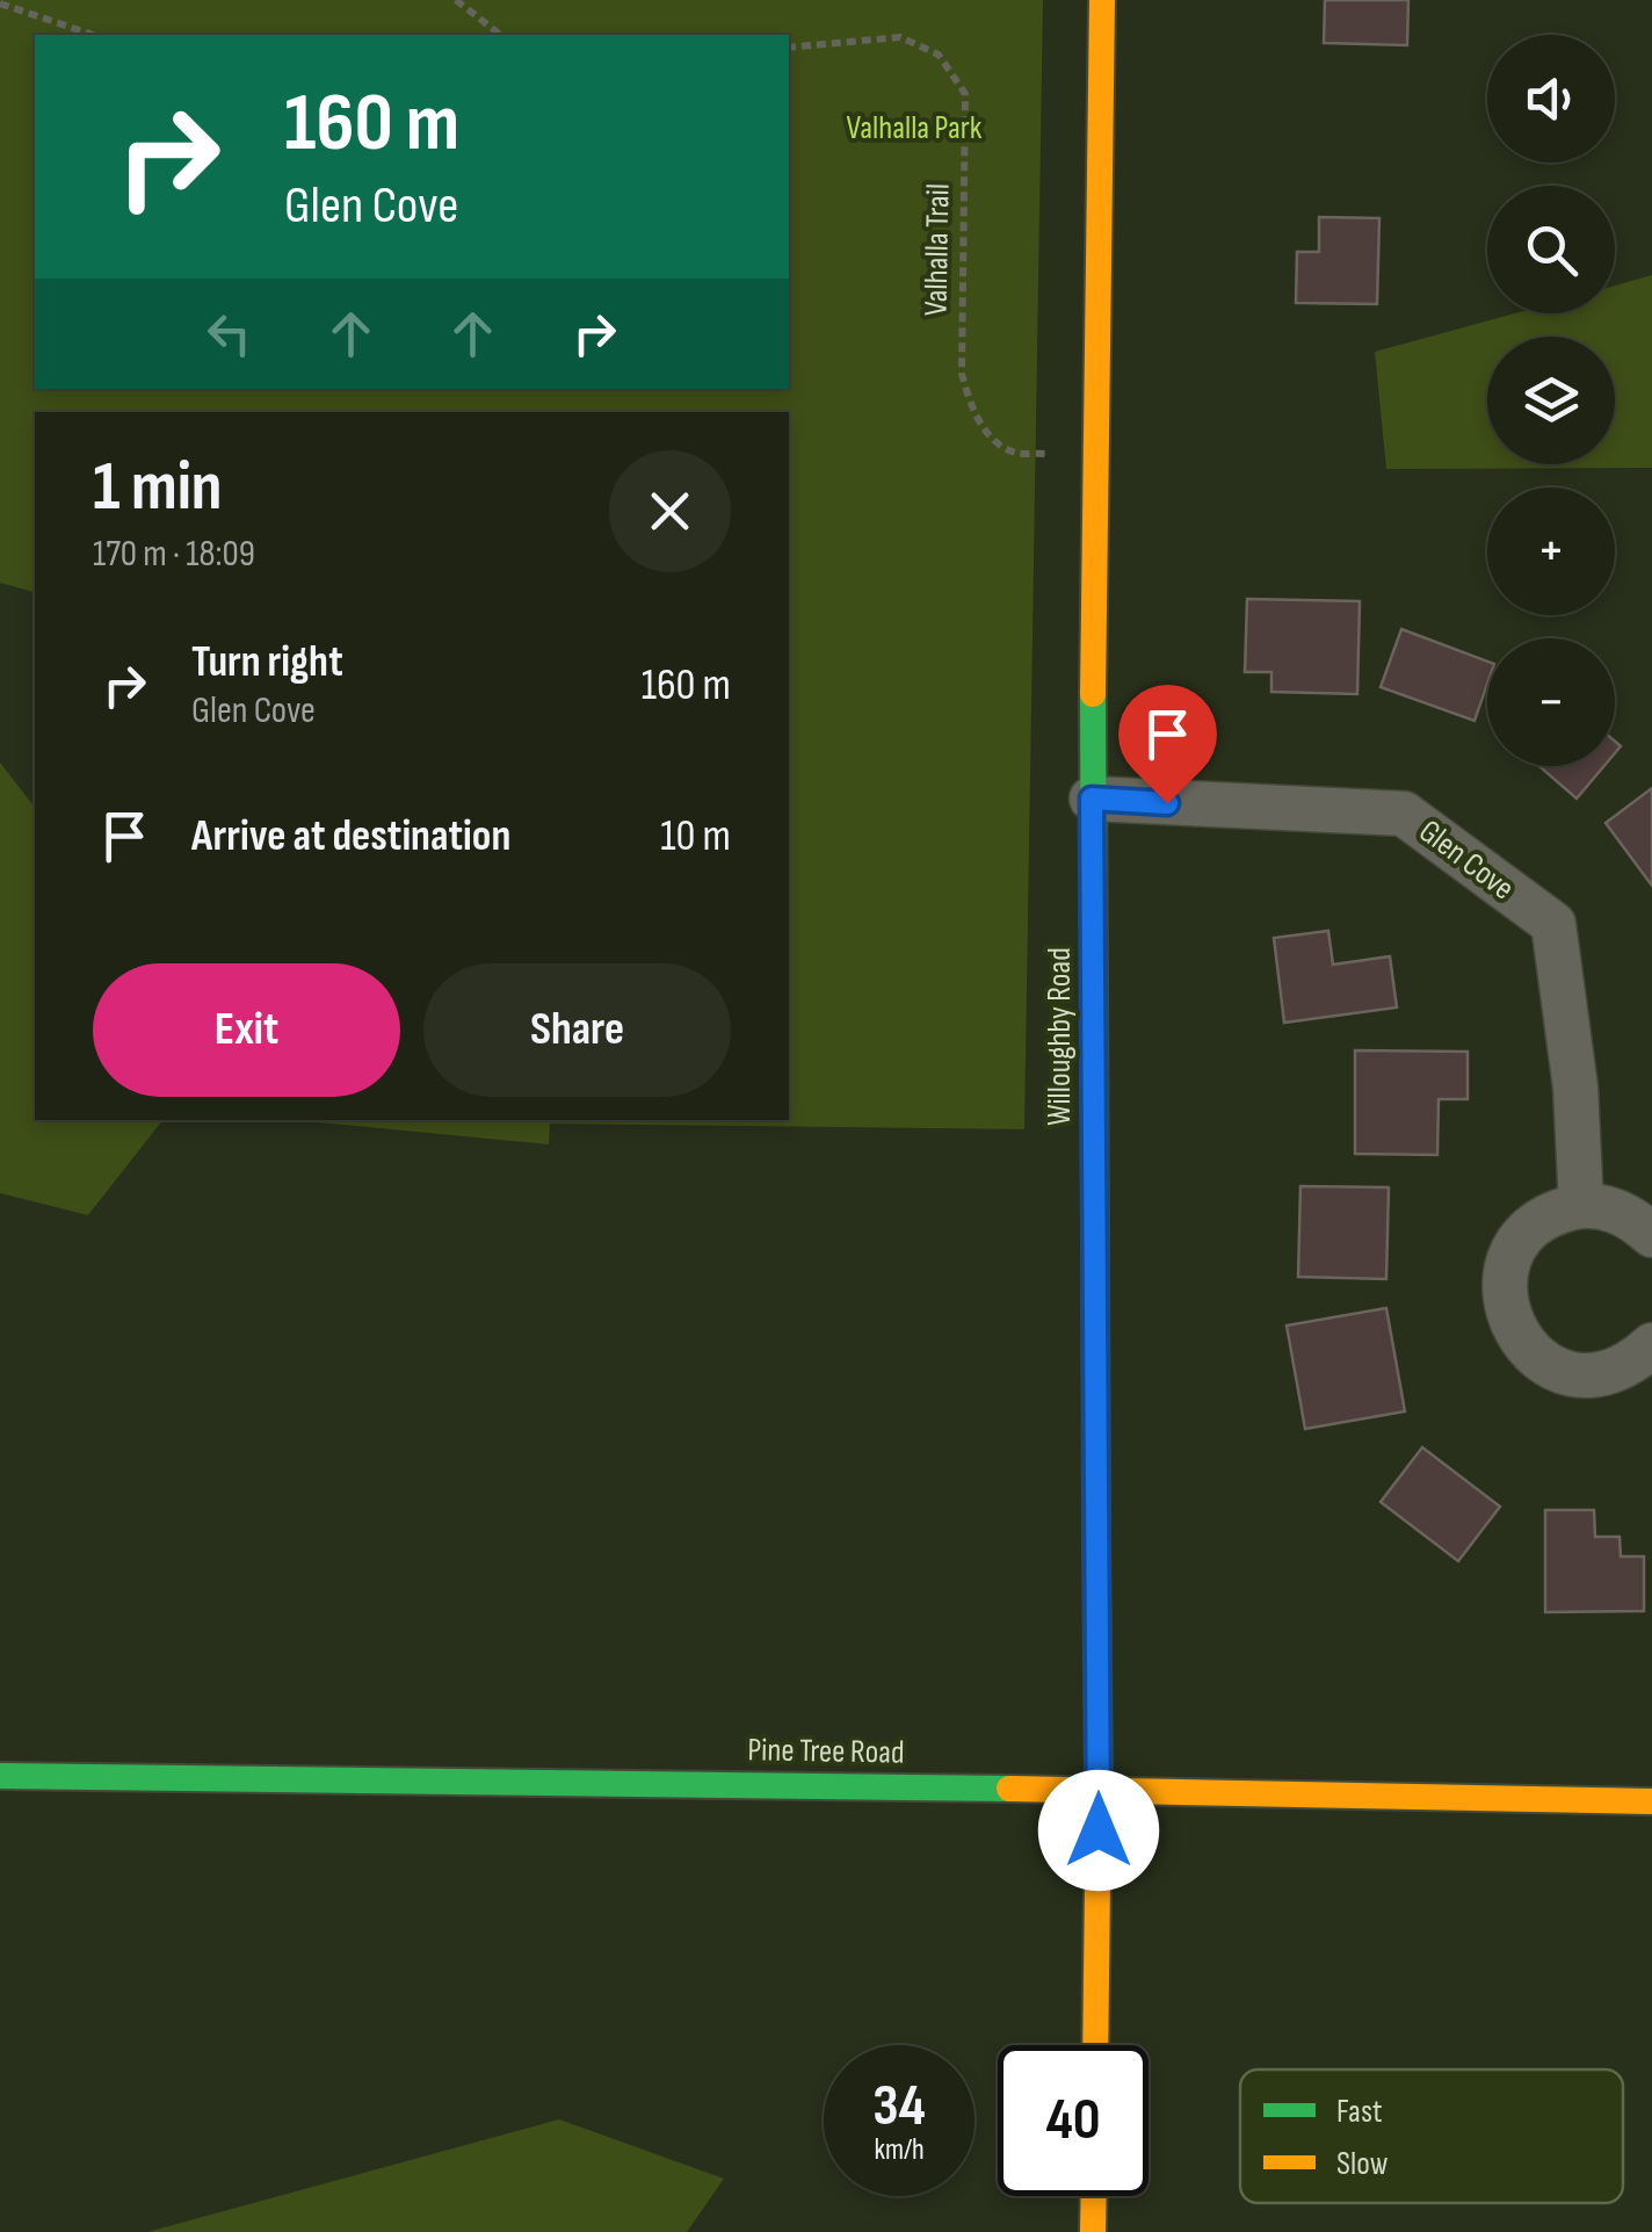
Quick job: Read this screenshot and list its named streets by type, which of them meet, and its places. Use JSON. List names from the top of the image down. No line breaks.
{"streets":{"street":["Glen Cove","Willoughby Road","Pine Tree Road"],"path":["Valhalla Trail"]},"crossings":[["Glen Cove","Willoughby Road"],["Willoughby Road","Pine Tree Road"]],"parks":["Valhalla Park"],"legend":["Fast","Slow"],"page":{"map_buttons":["+","−"],"turn":["160 m","Glen Cove"],"heading":["1 min","170 m · 18:09"],"list":[{"name":"Turn right","note":"Glen Cove","value":"160 m"},{"name":"Arrive at destination","value":"10 m"}],"buttons":["Exit","Share"],"speed":"34 km/h","limit":"40"}}
